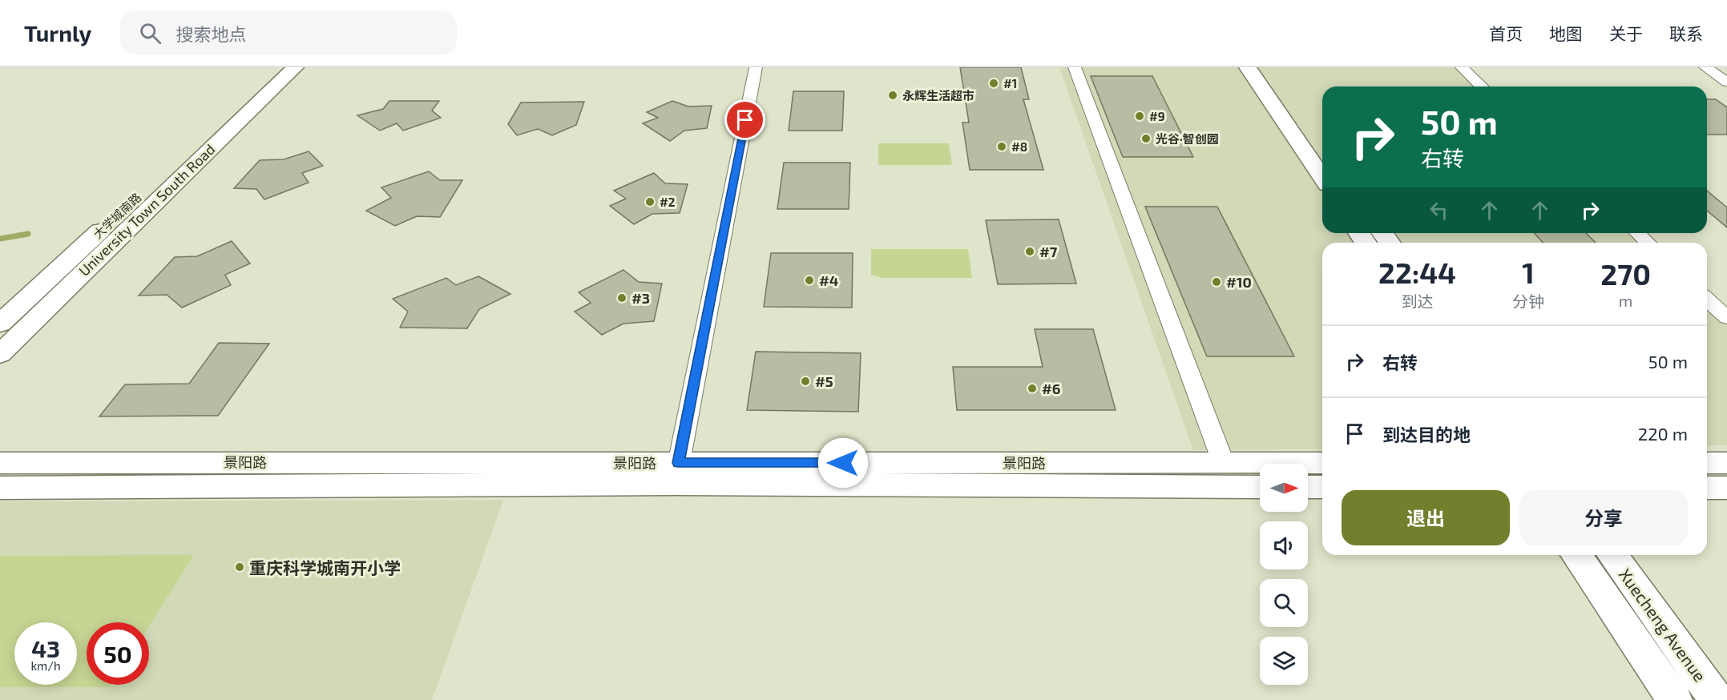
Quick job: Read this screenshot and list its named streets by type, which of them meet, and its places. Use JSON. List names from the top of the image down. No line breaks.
{"streets":{"main road":["University Town South Road","大学城南路","景阳路","Xuecheng Avenue"]},"places":["#1","永辉生活超市","#9","光谷·智创园","#8","#2","#7","#4","#10","#3","#5","#6","重庆科学城南开小学"],"north":"right","page":{"header":"Turnly","search":"搜索地点","nav":["首页","地图","关于","联系"],"turn":["50 m","右转"],"eta":["22:44","到达","1","分钟","270","m"],"list":[{"name":"右转","value":"50 m"},{"name":"到达目的地","value":"220 m"}],"buttons":["退出","分享"],"speed":"43 km/h","limit":"50"}}
